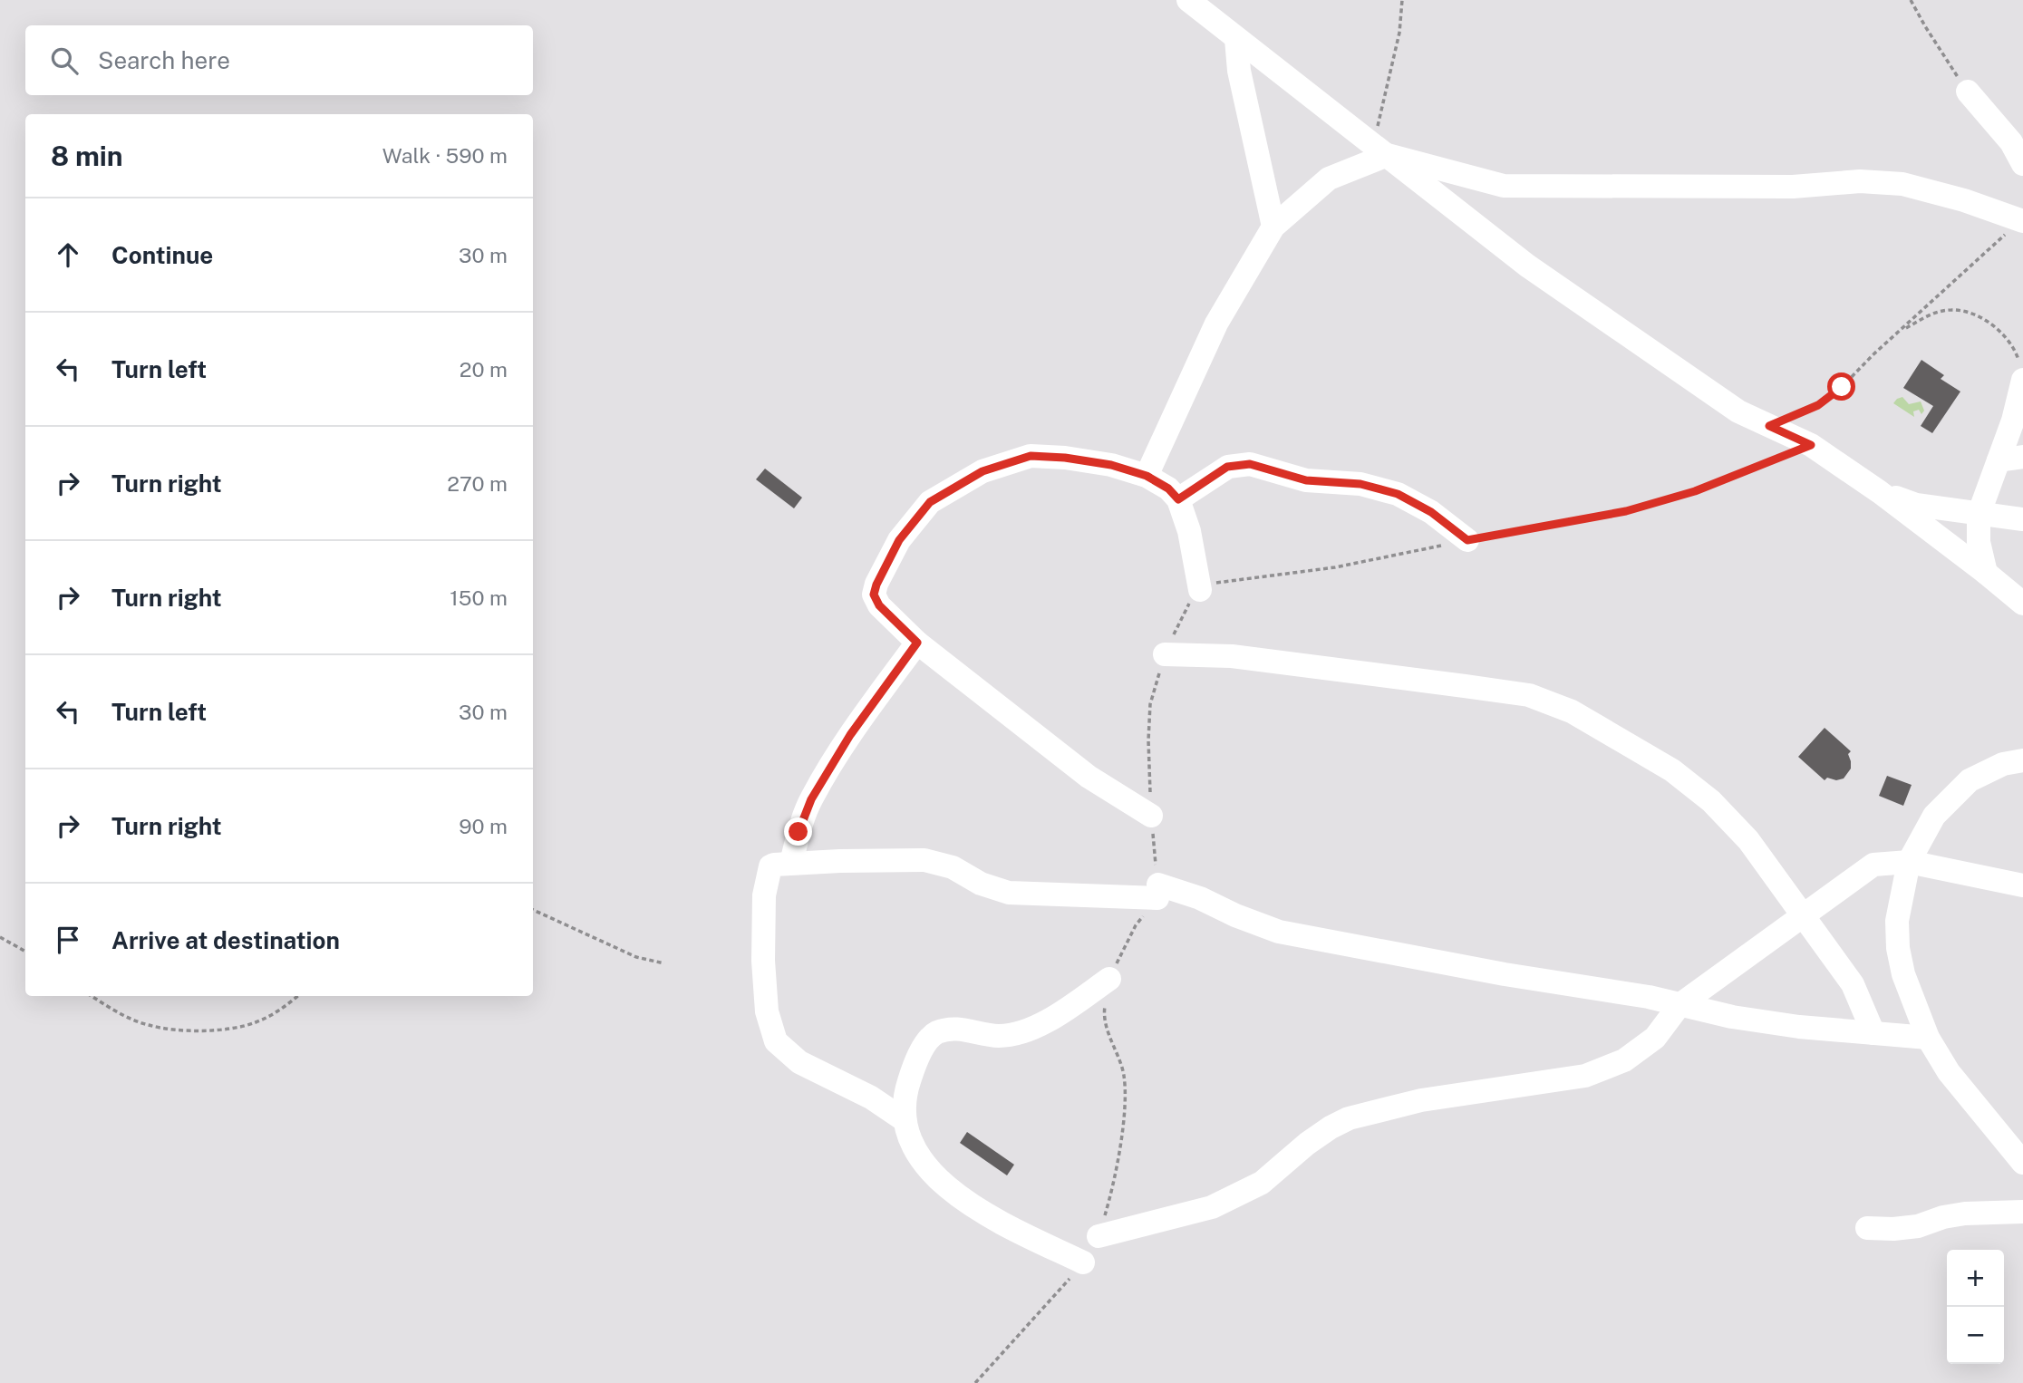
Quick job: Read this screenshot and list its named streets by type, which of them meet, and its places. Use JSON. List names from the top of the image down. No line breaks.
{"page":{"search":"Search here","heading":["8 min","Walk · 590 m"],"list":[["Continue","30 m"],["Turn left","20 m"],["Turn right","270 m"],["Turn right","150 m"],["Turn left","30 m"],["Turn right","90 m"],"Arrive at destination"],"map_buttons":["+","−"]}}
